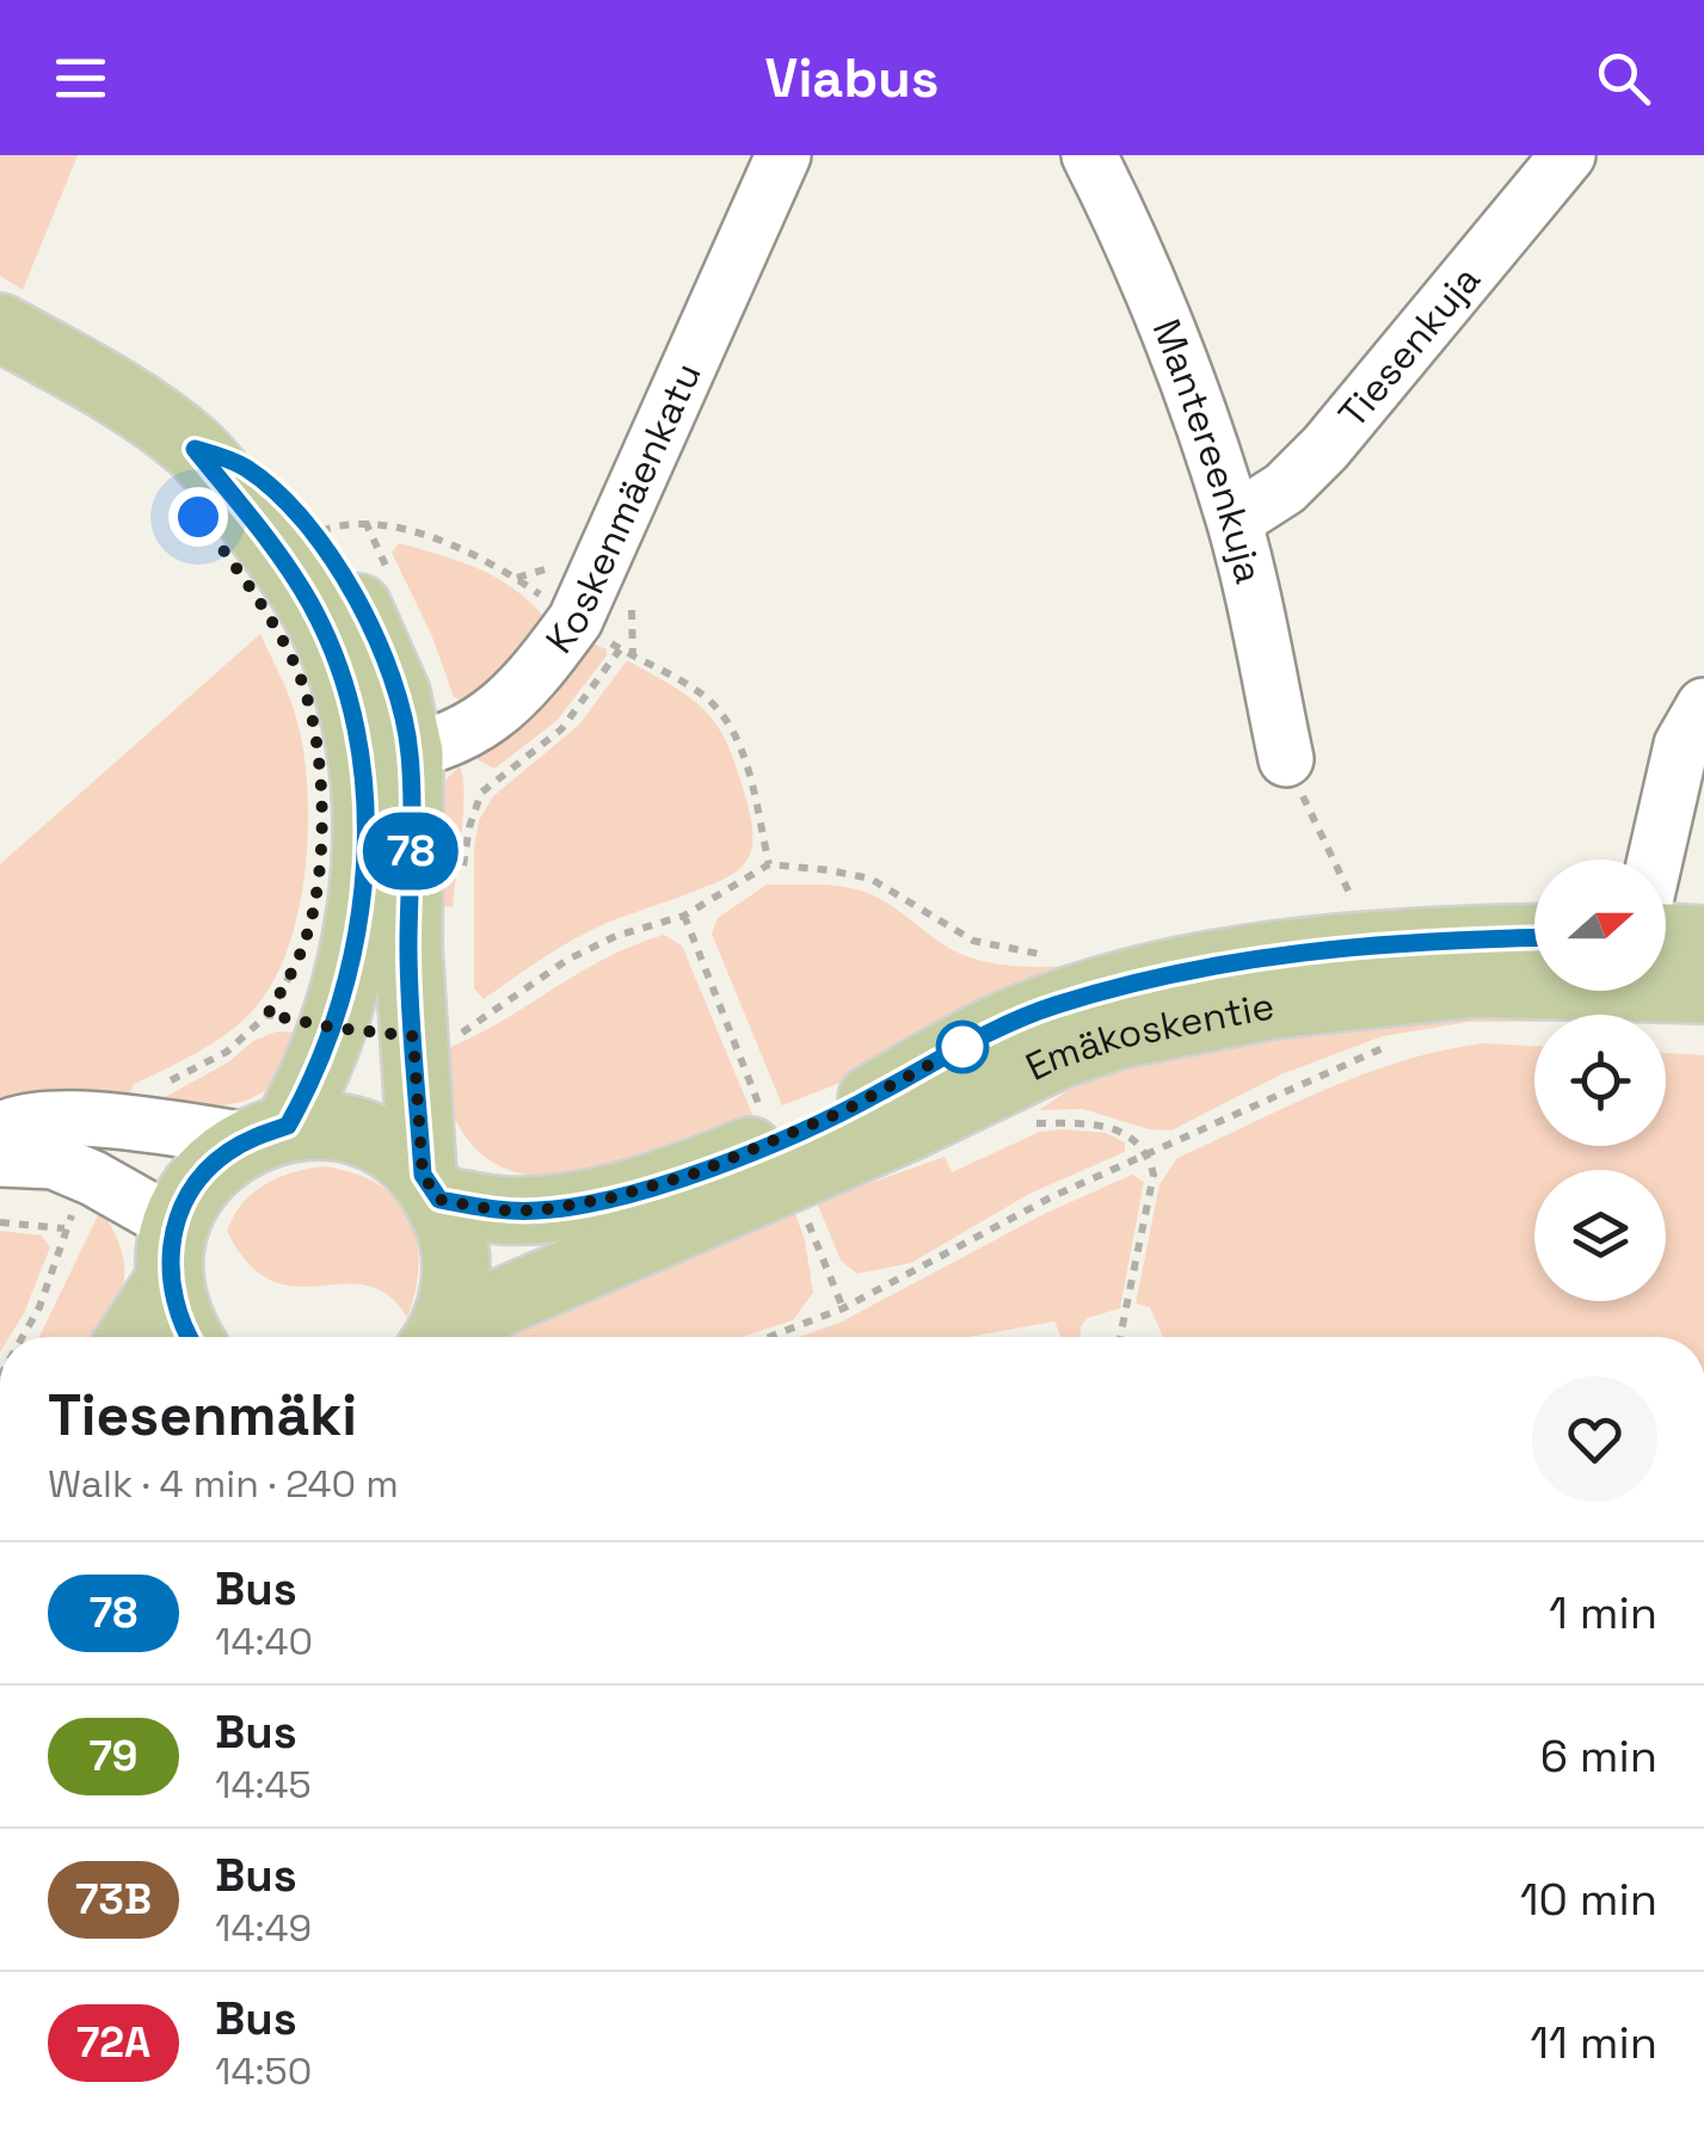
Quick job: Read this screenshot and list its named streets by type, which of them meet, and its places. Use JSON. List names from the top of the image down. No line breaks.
{"streets":{"main road":["Emäkoskentie"],"street":["Tiesenkuja","Mantereenkuja","Koskenmäenkatu"]},"crossings":[["Tiesenkuja","Mantereenkuja"]],"lines":["bus line 78"],"north":"right","page":{"header":"Viabus","on_map":"78","heading":["Tiesenmäki","Walk · 4 min · 240 m"],"list":[{"mark":"78","name":"Bus","note":"14:40","value":"1 min"},{"mark":"79","name":"Bus","note":"14:45","value":"6 min"},{"mark":"73B","name":"Bus","note":"14:49","value":"10 min"},{"mark":"72A","name":"Bus","note":"14:50","value":"11 min"}]}}
